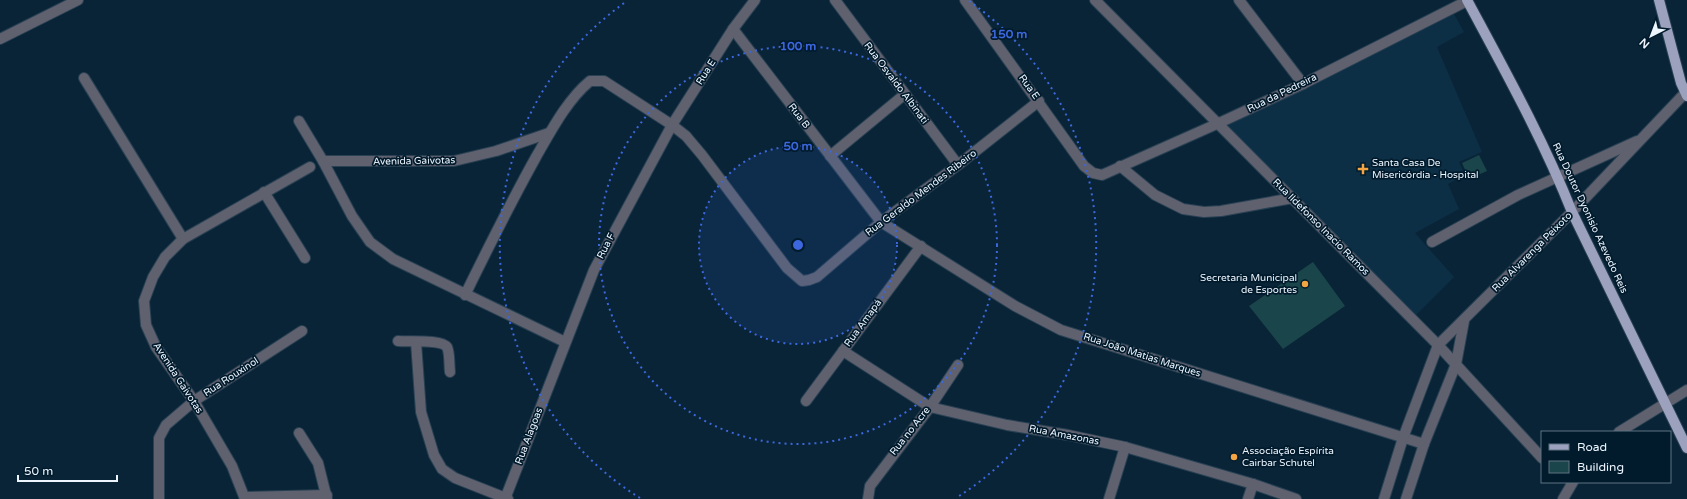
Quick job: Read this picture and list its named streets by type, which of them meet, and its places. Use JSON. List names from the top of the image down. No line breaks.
{"streets":{"main road":["Rua Doutor Dyonisio Azevedo Reis"],"street":["Rua E","Rua Osvaldo Albinati","Rua da Pedreira","Rua B","Avenida Gaivotas","Rua Geraldo Mendes Ribeiro","Rua Ildefonso Inacio Ramos","Rua F","Rua Alvarenga Peixoto","Rua Amapá","Rua João Matias Marques","Rua Rouxinol","Rua no Acre","Rua Amazonas","Rua Alagoas"]},"crossings":[["Rua E","Rua da Pedreira"],["Rua E","Rua B"],["Rua E","Rua Geraldo Mendes Ribeiro"],["Rua E","Rua F"],["Rua Osvaldo Albinati","Rua Geraldo Mendes Ribeiro"],["Rua da Pedreira","Rua Doutor Dyonisio Azevedo Reis"],["Rua da Pedreira","Rua Ildefonso Inacio Ramos"],["Rua B","Rua Geraldo Mendes Ribeiro"],["Rua B","Rua João Matias Marques"],["Avenida Gaivotas","Rua Rouxinol"],["Rua Geraldo Mendes Ribeiro","Rua F"],["Rua Geraldo Mendes Ribeiro","Rua João Matias Marques"],["Rua Doutor Dyonisio Azevedo Reis","Rua Alvarenga Peixoto"],["Rua Ildefonso Inacio Ramos","Rua Alvarenga Peixoto"],["Rua F","Rua Alagoas"],["Rua Amapá","Rua João Matias Marques"],["Rua Amapá","Rua Amazonas"],["Rua no Acre","Rua Amazonas"]],"places":{"health":["Santa Casa De Misericórdia - Hospital"],"other":["Secretaria Municipal de Esportes","Associação Espírita Cairbar Schutel"]},"legend":["Road","Building"],"scale_bar":"50 m","north":"bottom left","rings":["150 m","100 m","50 m"]}
